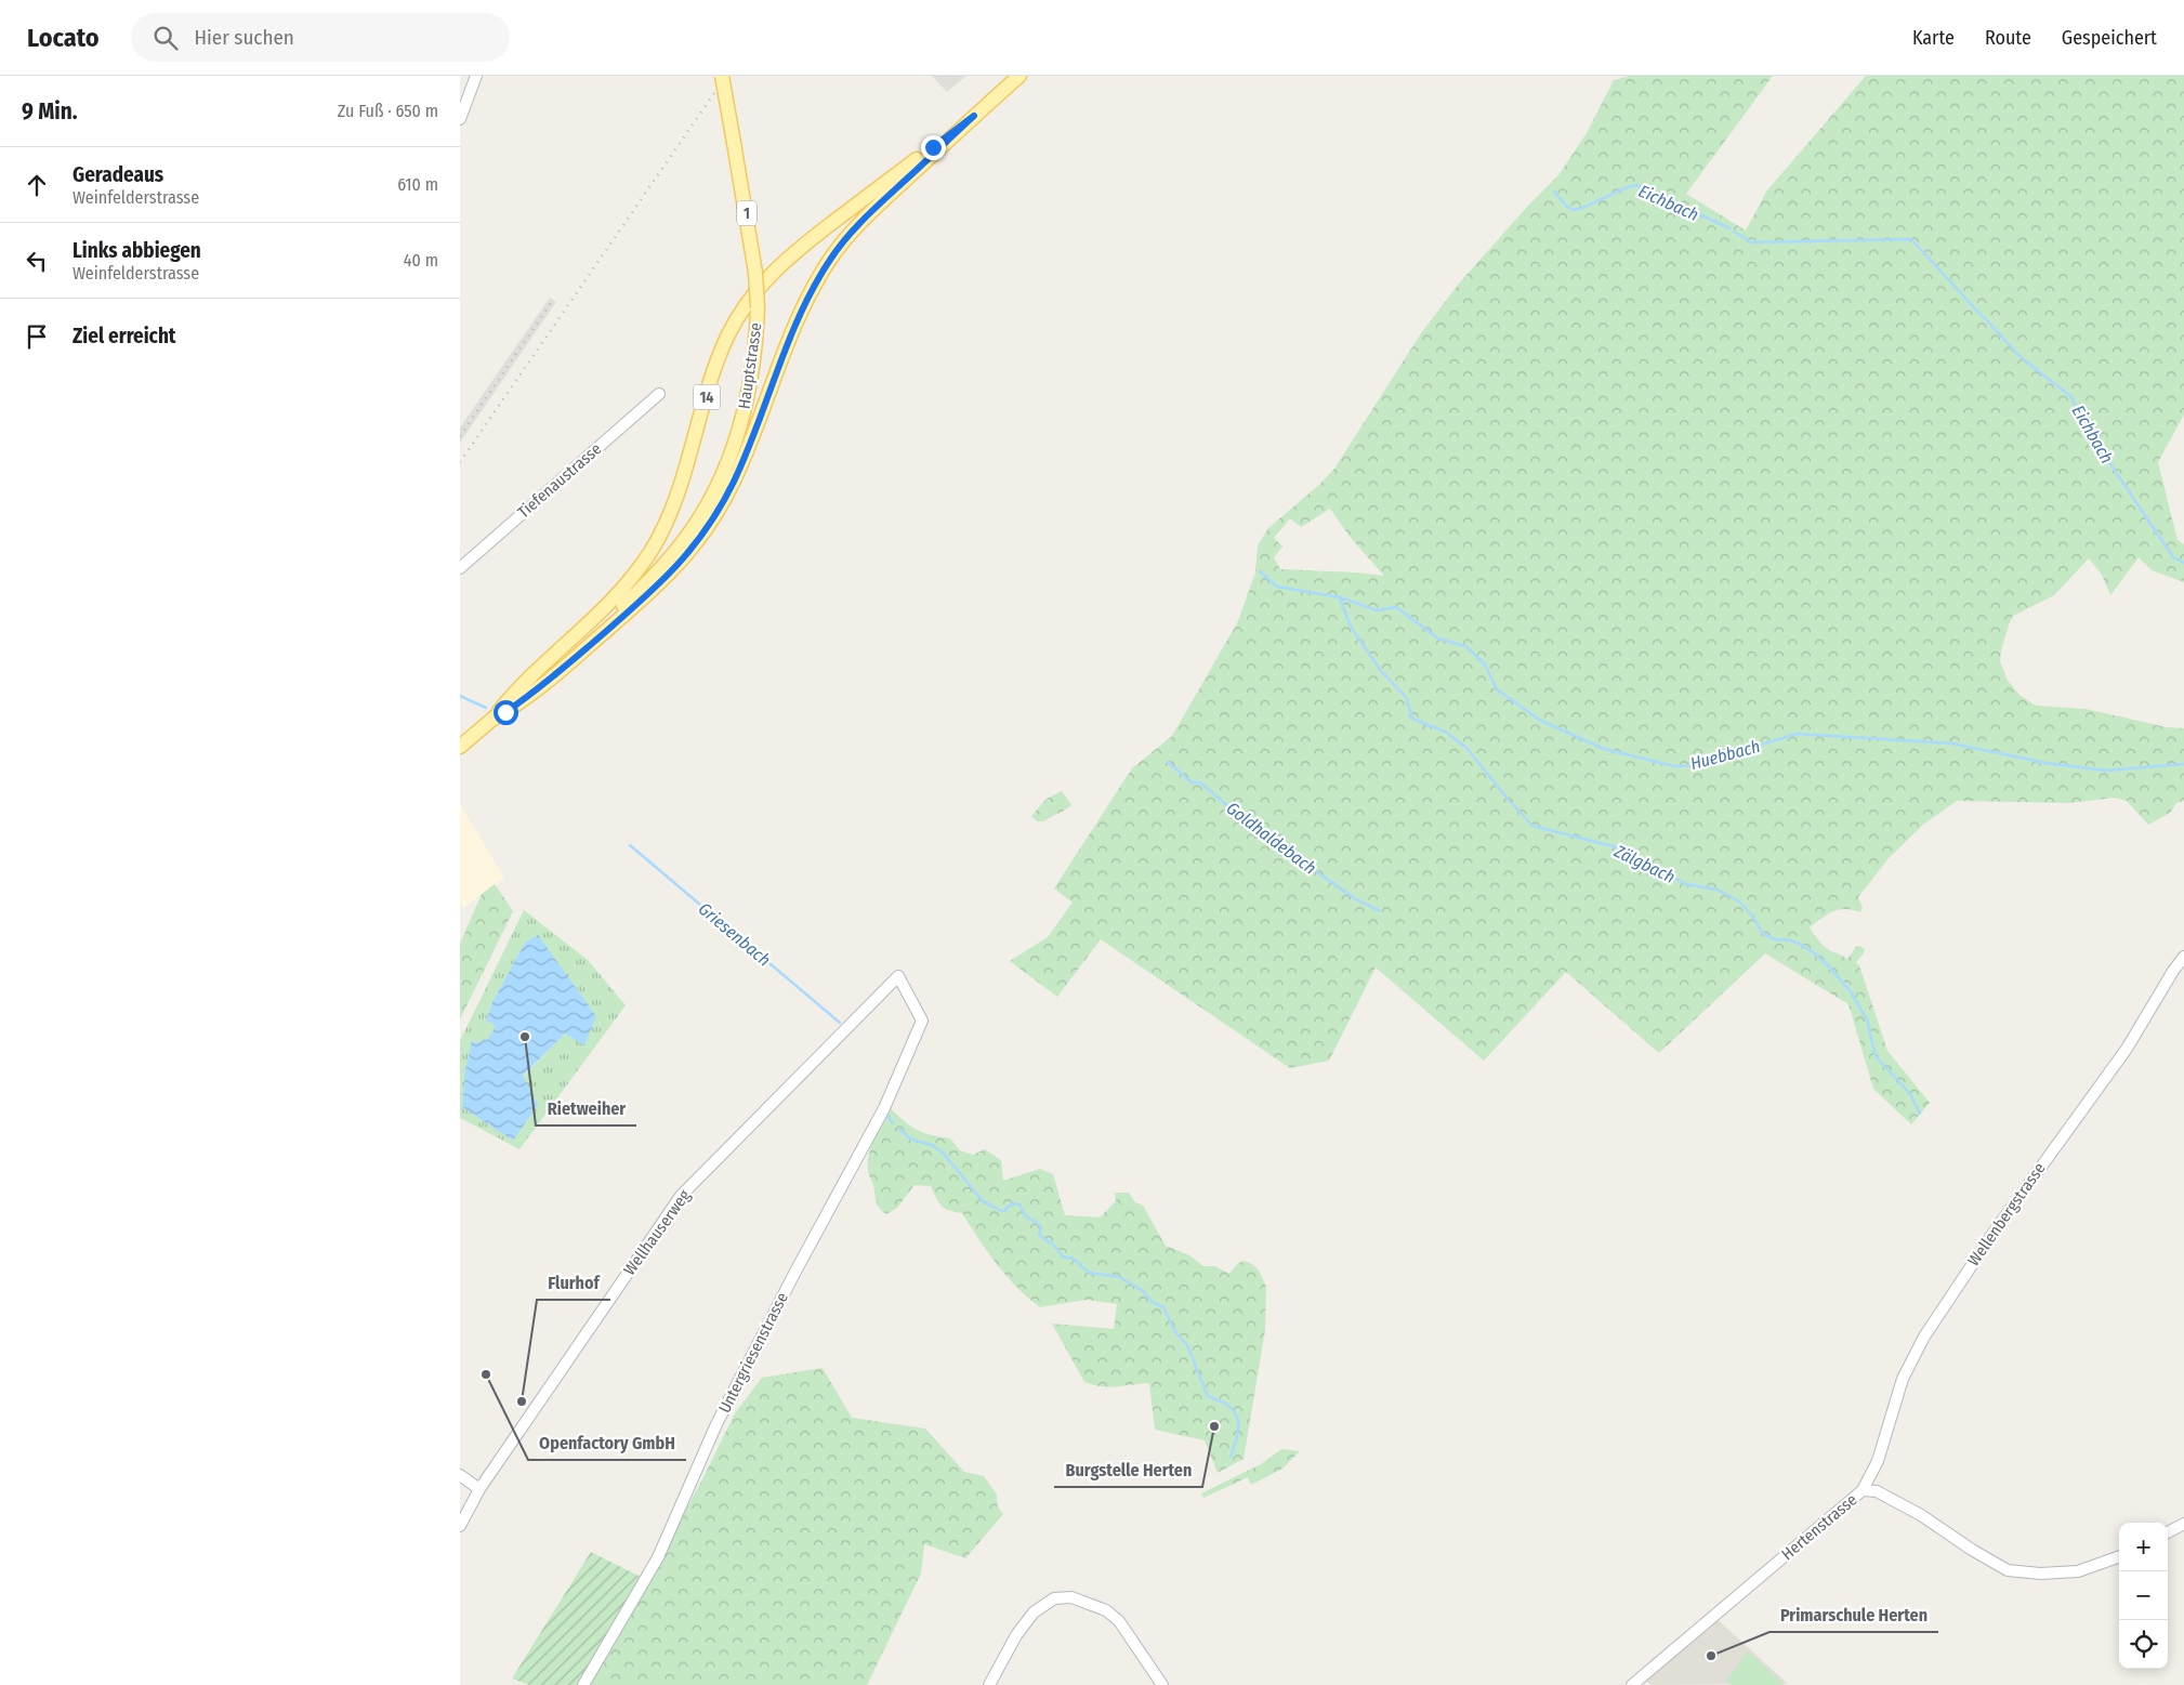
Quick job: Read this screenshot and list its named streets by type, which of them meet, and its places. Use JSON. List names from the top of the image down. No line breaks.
{"streets":{"main road":["1","Hauptstrasse","14"],"street":["Tiefenaustrasse","Wellenbergstrasse","Wellhauserweg","Untergriesenstrasse","Hertenstrasse"]},"crossings":[["1","Hauptstrasse"],["1","14"],["Hauptstrasse","14"],["Wellenbergstrasse","Hertenstrasse"],["Wellhauserweg","Untergriesenstrasse"]],"water":["Eichbach","Huebbach","Goldhaldebach","Zälgbach","Griesenbach"],"places":["Rietweiher","Openfactory GmbH","Flurhof","Burgstelle Herten","Primarschule Herten"],"page":{"header":"Locato","search":"Hier suchen","nav":["Karte","Route","Gespeichert"],"heading":["9 Min.","Zu Fuß · 650 m"],"list":[["Geradeaus","Weinfelderstrasse","610 m"],["Links abbiegen","Weinfelderstrasse","40 m"],"Ziel erreicht"],"map_buttons":["+","−"]}}
